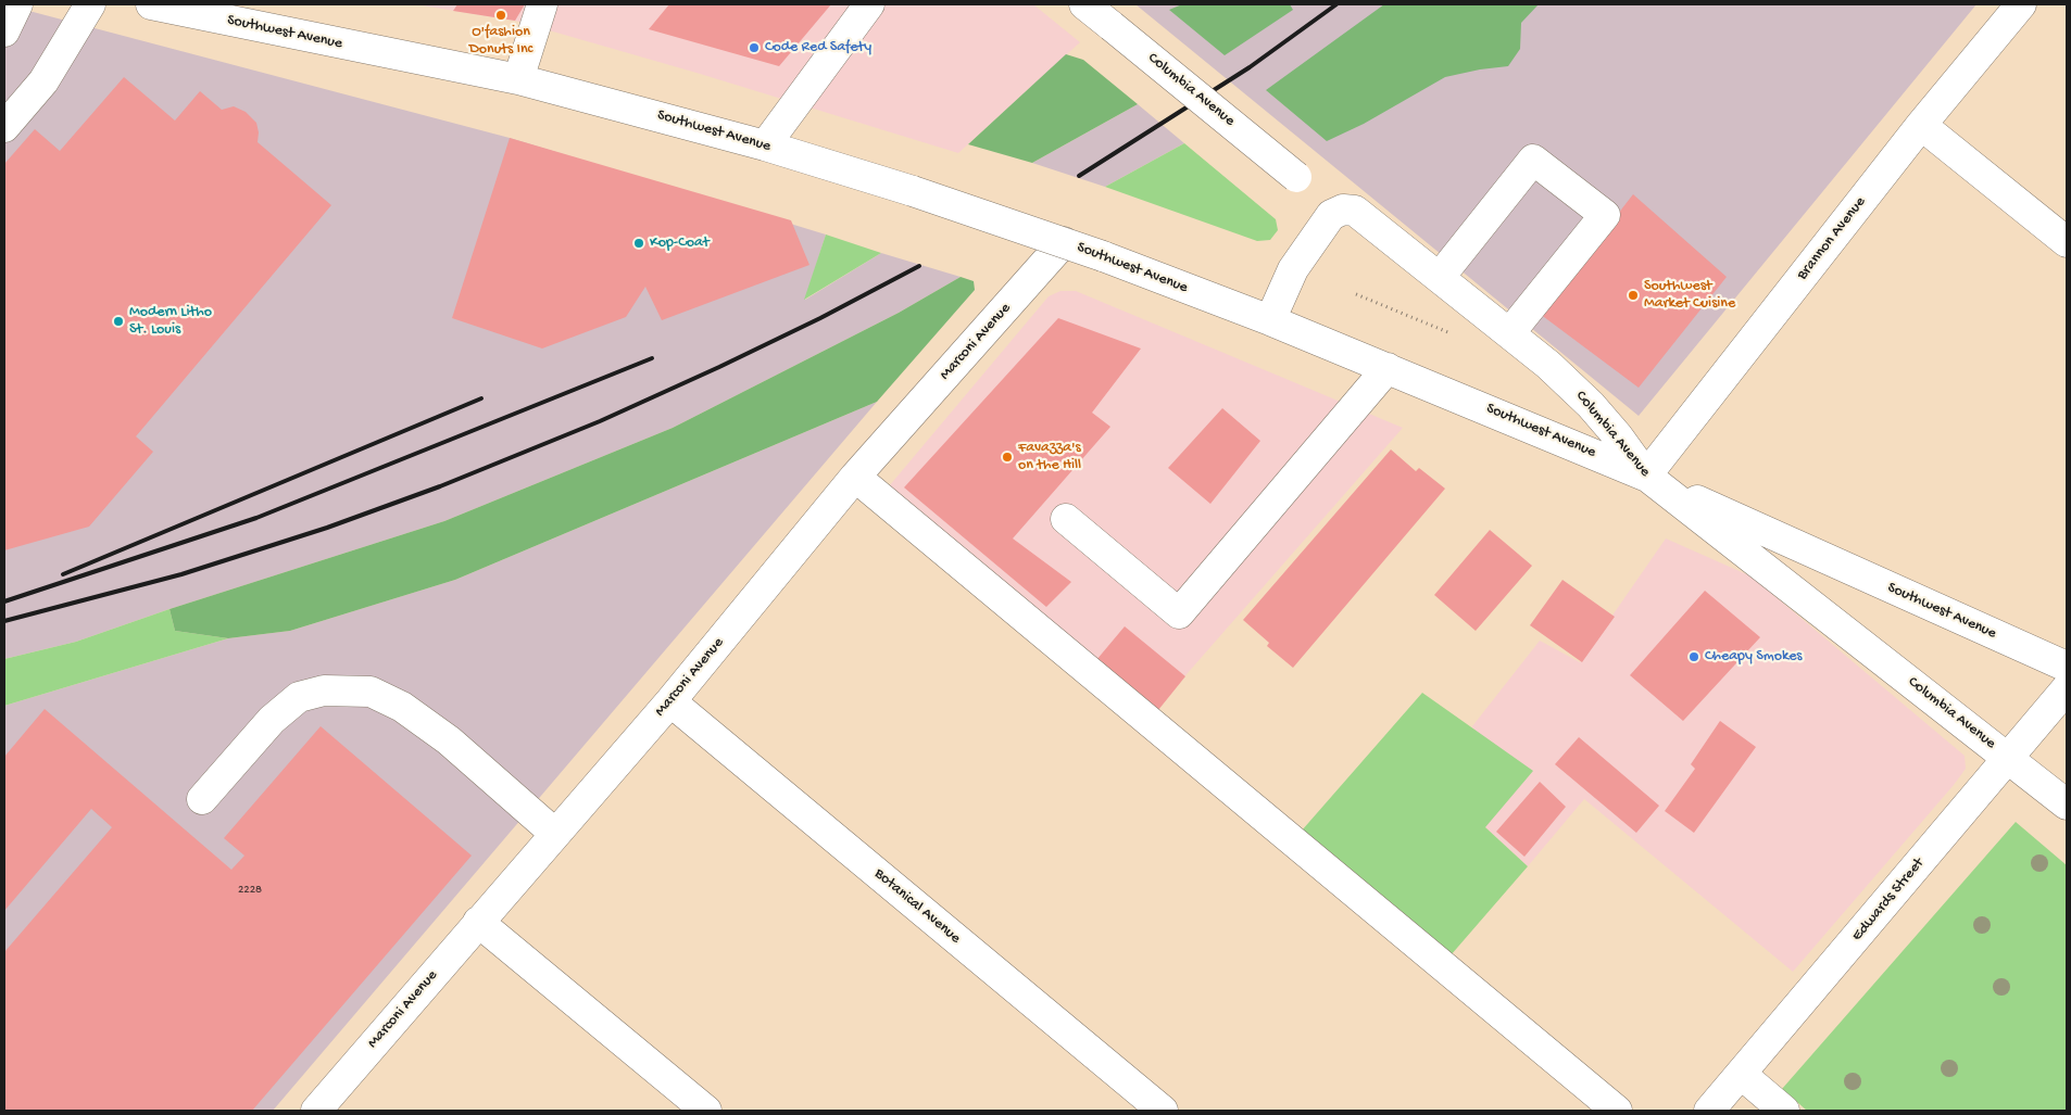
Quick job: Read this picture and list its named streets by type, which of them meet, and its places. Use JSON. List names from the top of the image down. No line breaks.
{"streets":{"street":["Southwest Avenue","Columbia Avenue","Brannon Avenue","Marconi Avenue","Edwards Street","Botanical Avenue"]},"crossings":[["Southwest Avenue","Columbia Avenue"],["Southwest Avenue","Brannon Avenue"],["Southwest Avenue","Marconi Avenue"],["Columbia Avenue","Brannon Avenue"],["Columbia Avenue","Edwards Street"],["Marconi Avenue","Botanical Avenue"]],"places":["O'fashion Donuts Inc","Code Red Safety","Kop-Coat","Southwest Market Cuisine","Modern Litho St. Louis","Favazza's on the Hill","Cheapy Smokes"],"house_numbers":["2228"]}
